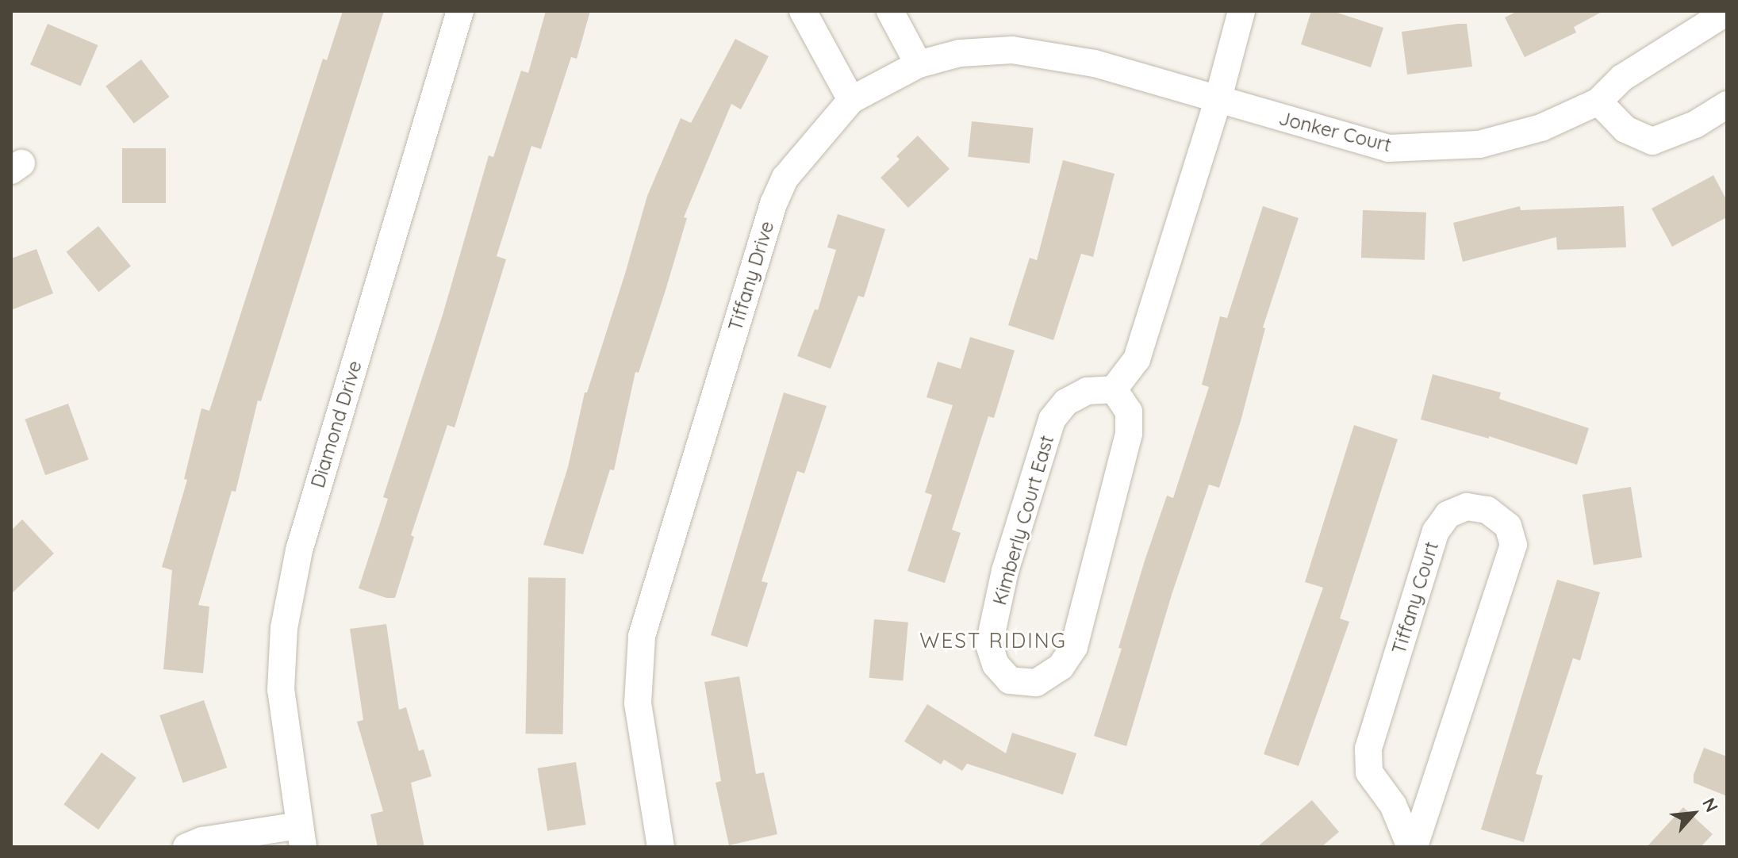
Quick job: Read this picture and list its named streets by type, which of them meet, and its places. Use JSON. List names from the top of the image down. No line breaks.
{"streets":{"street":["Jonker Court","Tiffany Drive","Diamond Drive","Kimberly Court East","Tiffany Court"]},"crossings":[["Jonker Court","Tiffany Drive"]],"districts":["WEST RIDING"],"north":"top right"}
